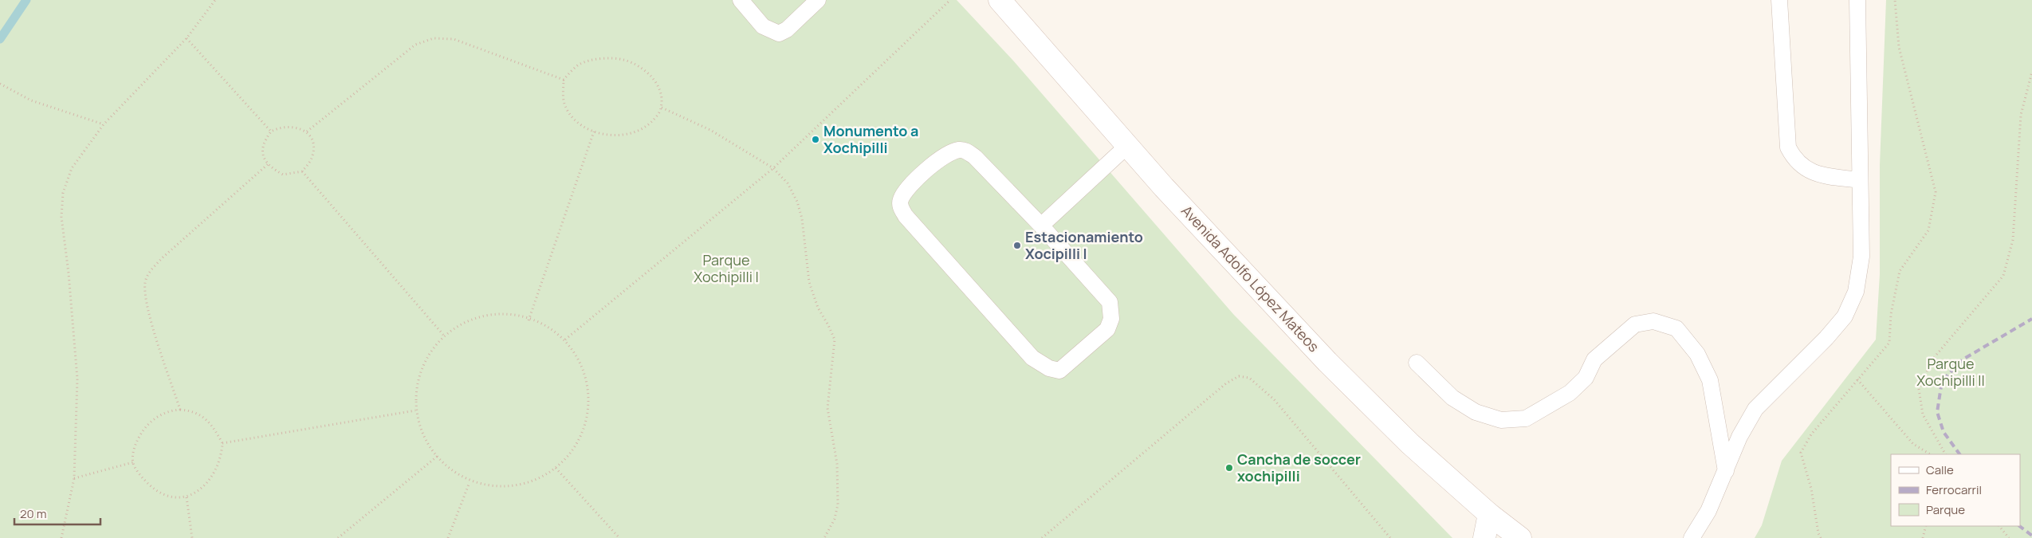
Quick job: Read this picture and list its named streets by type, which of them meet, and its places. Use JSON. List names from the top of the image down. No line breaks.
{"streets":{"street":["Avenida Adolfo López Mateos"]},"parks":["Parque Xochipilli I","Parque Xochipilli II"],"places":["Monumento a Xochipilli","Estacionamiento Xocipilli I","Cancha de soccer xochipilli"],"legend":["Calle","Ferrocarril","Parque"],"scale_bar":"20 m"}
